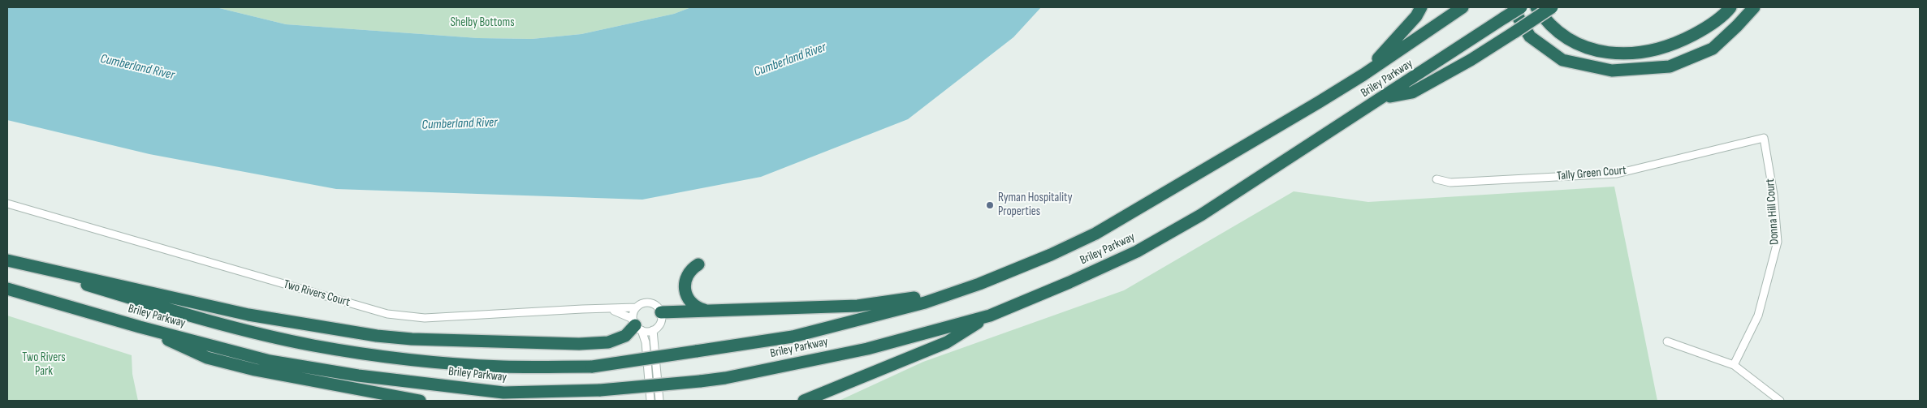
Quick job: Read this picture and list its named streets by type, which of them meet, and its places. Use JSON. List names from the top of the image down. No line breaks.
{"streets":{"highway":["Briley Parkway"],"street":["Tally Green Court","Donna Hill Court","Two Rivers Court"]},"crossings":[["Tally Green Court","Donna Hill Court"]],"water":["Cumberland River"],"parks":["Shelby Bottoms","Two Rivers Park"],"places":["Ryman Hospitality Properties"]}
